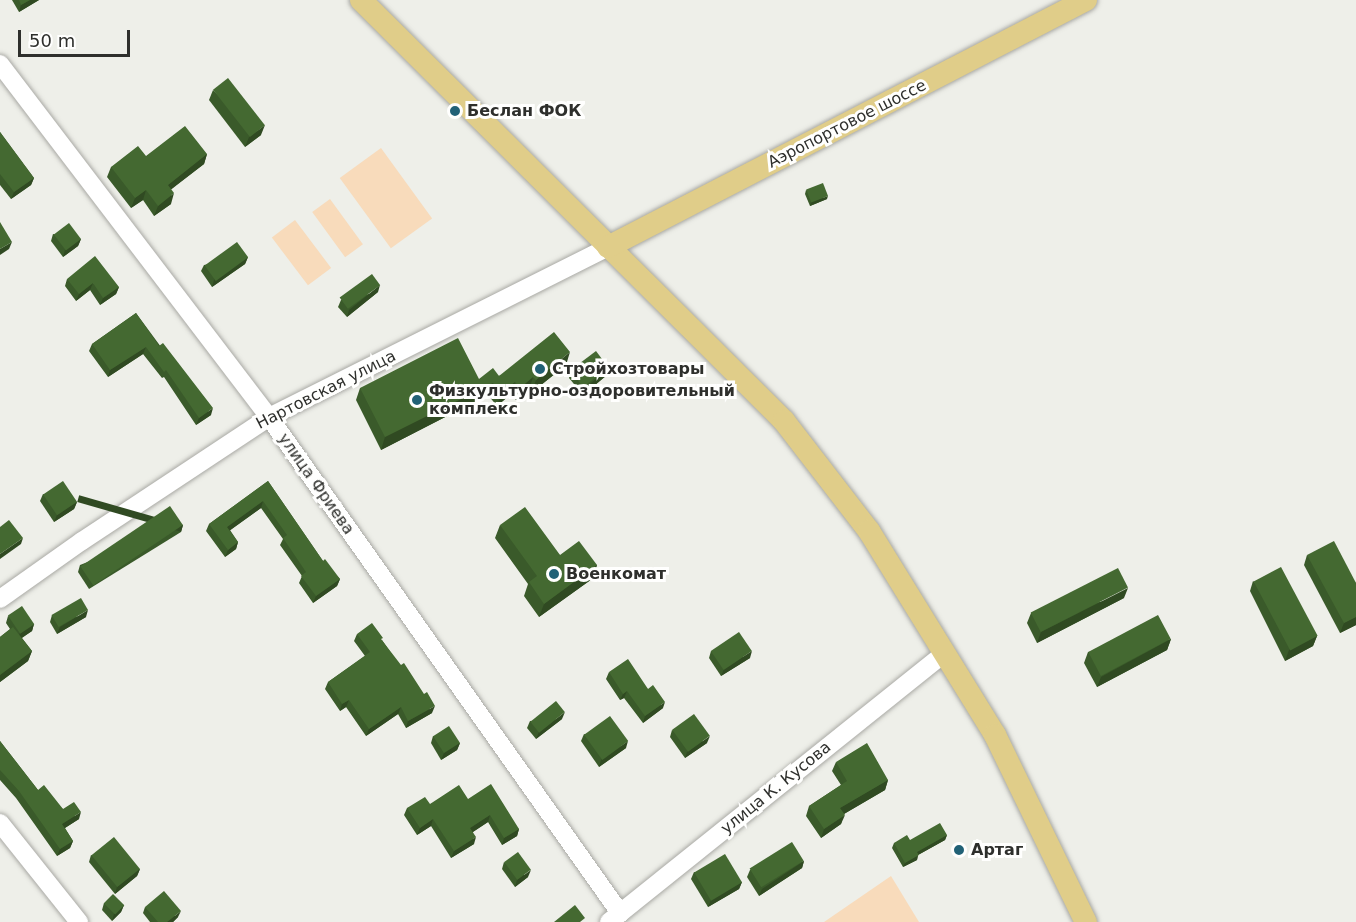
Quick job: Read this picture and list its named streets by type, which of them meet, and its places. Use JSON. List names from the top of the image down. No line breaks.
{"streets":{"main road":["Аэропортовое шоссе"],"street":["Нартовская улица","улица Фриева","улица К. Кусова"]},"crossings":[["Аэропортовое шоссе","Нартовская улица"],["Нартовская улица","улица Фриева"],["улица Фриева","улица К. Кусова"]],"places":["Беслан ФОК","Стройхозтовары","Физкультурно-оздоровительный комплекс","Военкомат","Артаг"],"scale_bar":"50 m"}
